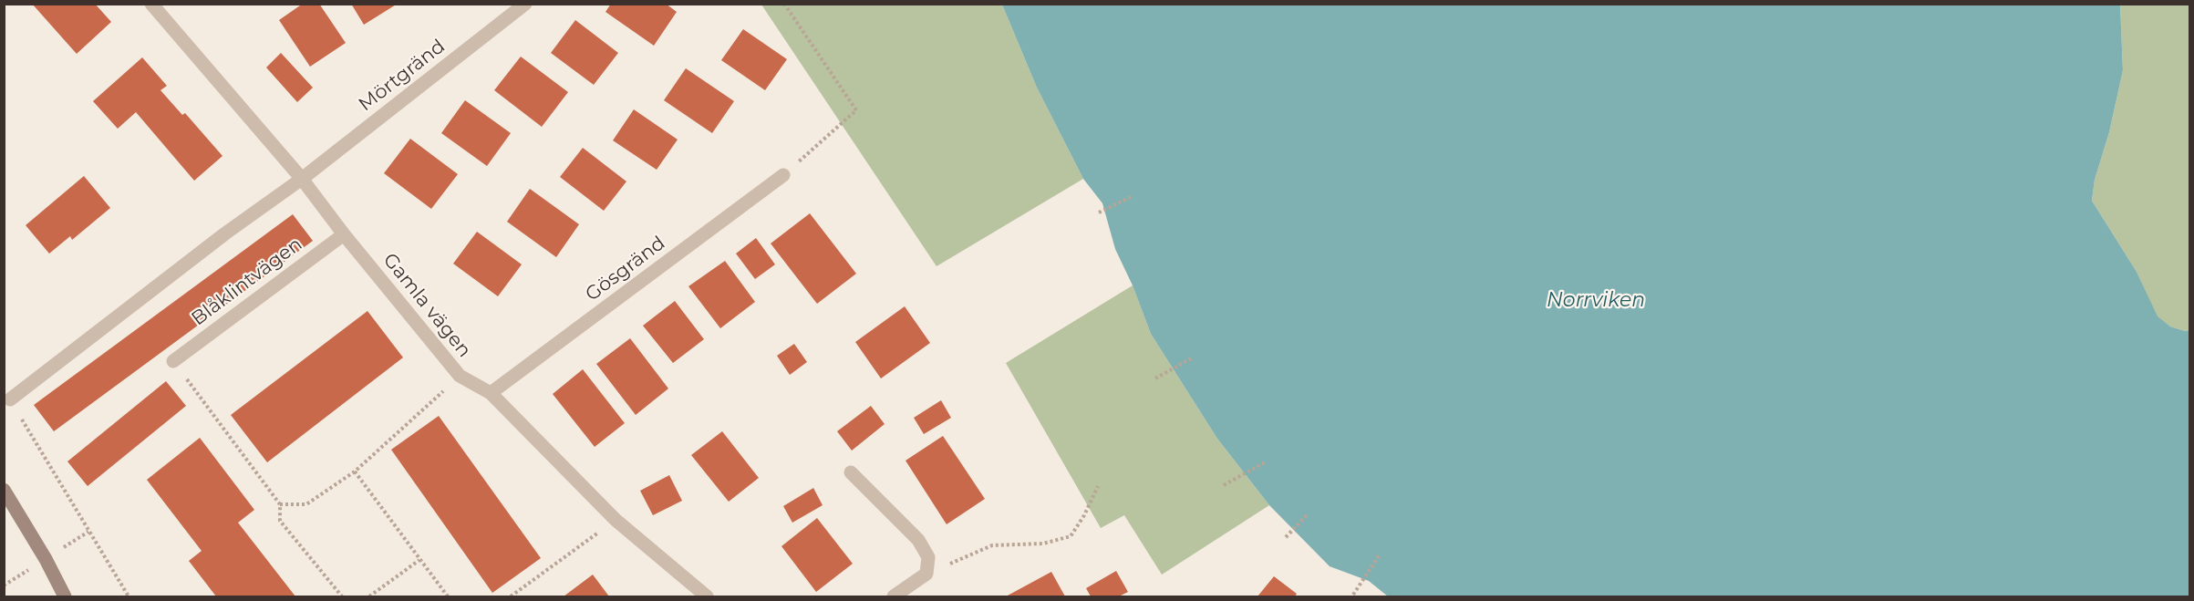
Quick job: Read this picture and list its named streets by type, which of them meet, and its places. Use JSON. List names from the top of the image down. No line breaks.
{"streets":{"street":["Mörtgränd","Gösgränd","Blåklintvägen","Gamla vägen"]},"crossings":[["Mörtgränd","Gamla vägen"],["Gösgränd","Gamla vägen"],["Blåklintvägen","Gamla vägen"]],"water":["Norrviken"]}
